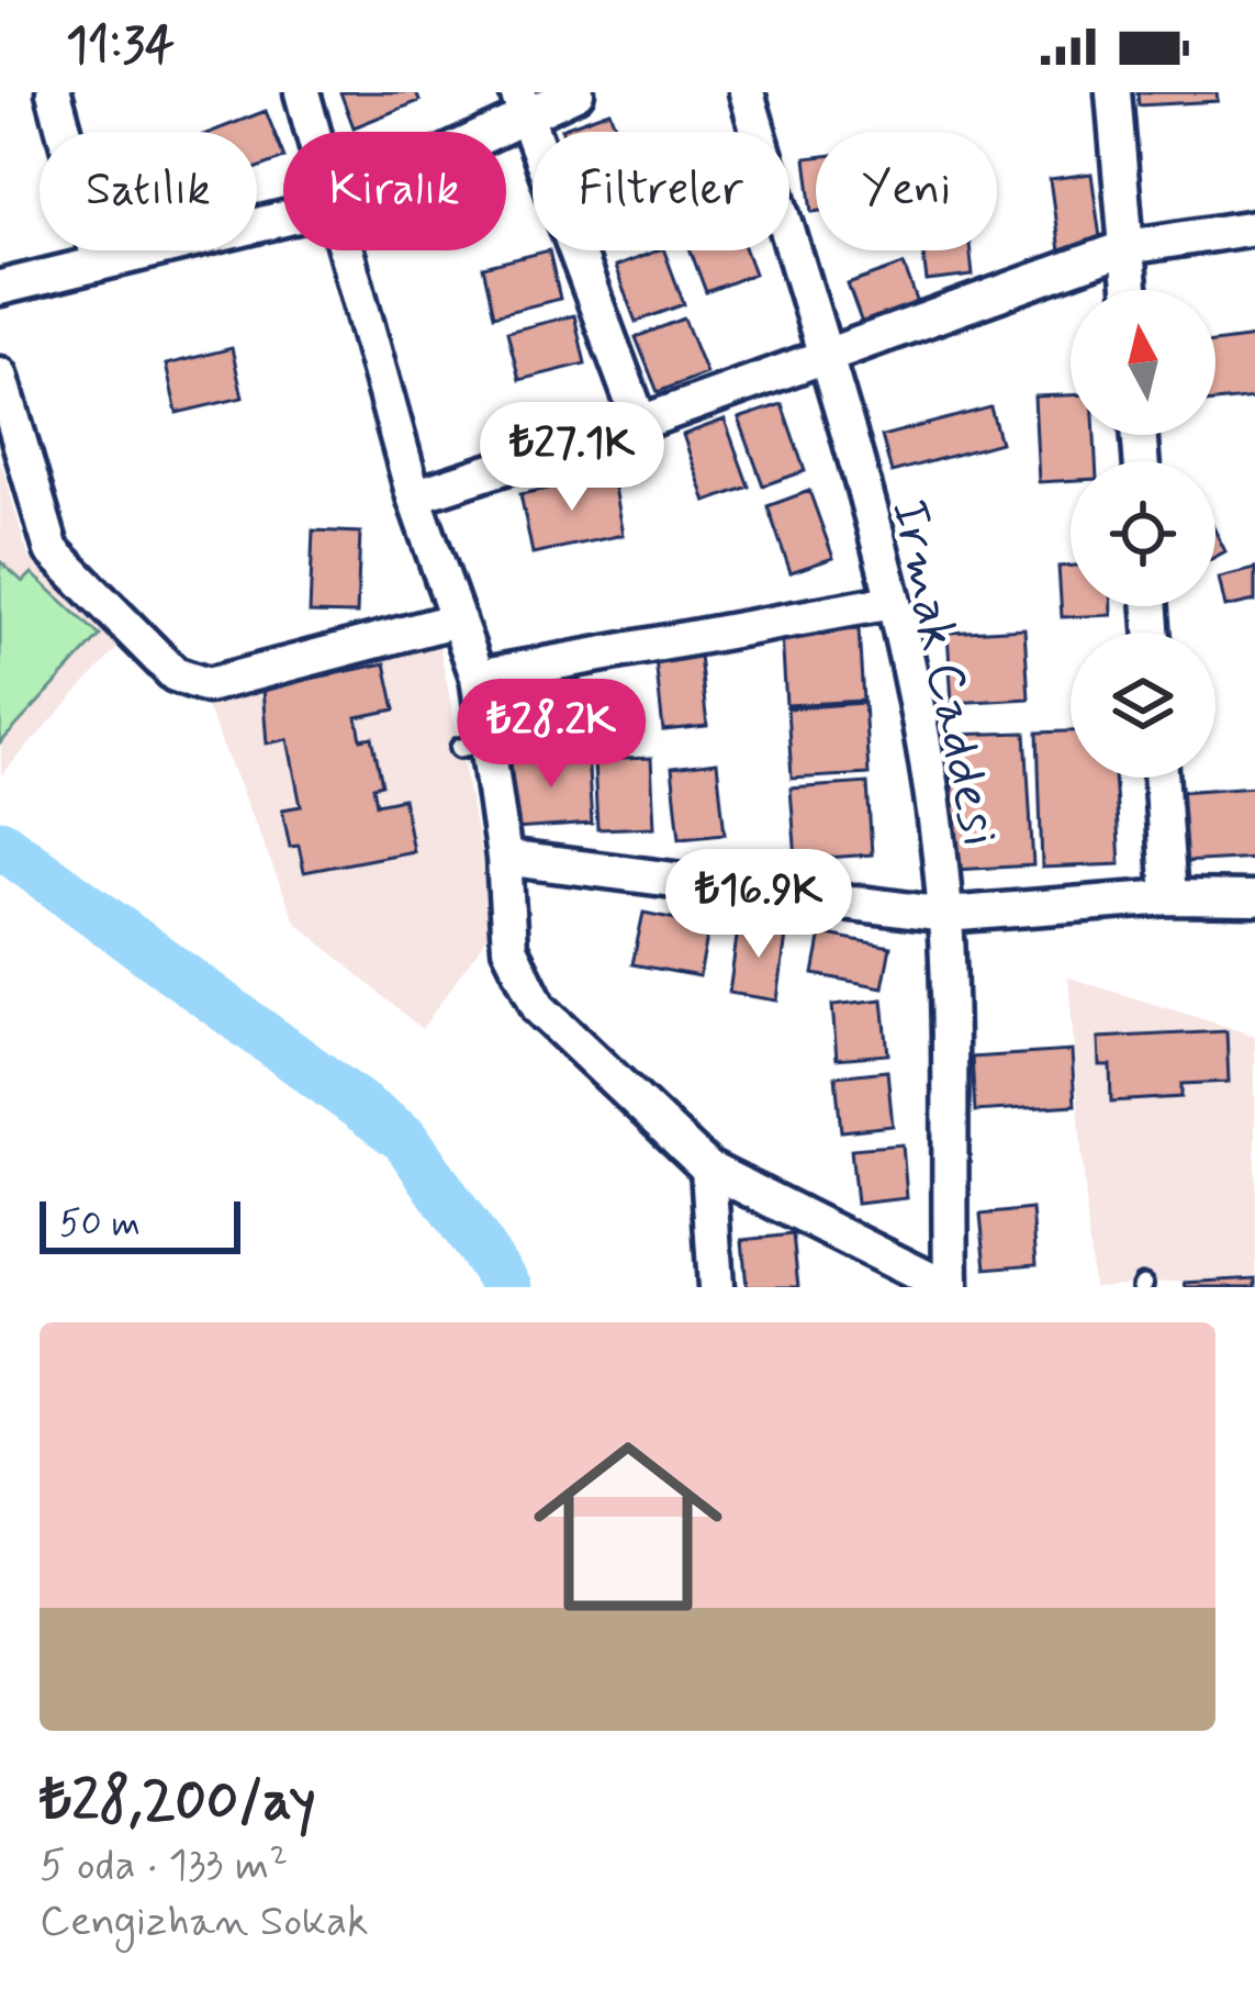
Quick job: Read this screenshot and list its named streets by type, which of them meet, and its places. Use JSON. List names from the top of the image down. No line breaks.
{"streets":{"street":["Irmak Caddesi"]},"scale_bar":"50 m","north":"top","page":{"status":"11:34","chip":["Satılık","Kiralık","Filtreler","Yeni"],"price":["₺27.1K","₺28.2K","₺16.9K"],"scale":"50 m","list":[{"name":"₺28,200/ay","note":"5 oda · 133 m² · Cengizhan Sokak"}]}}
